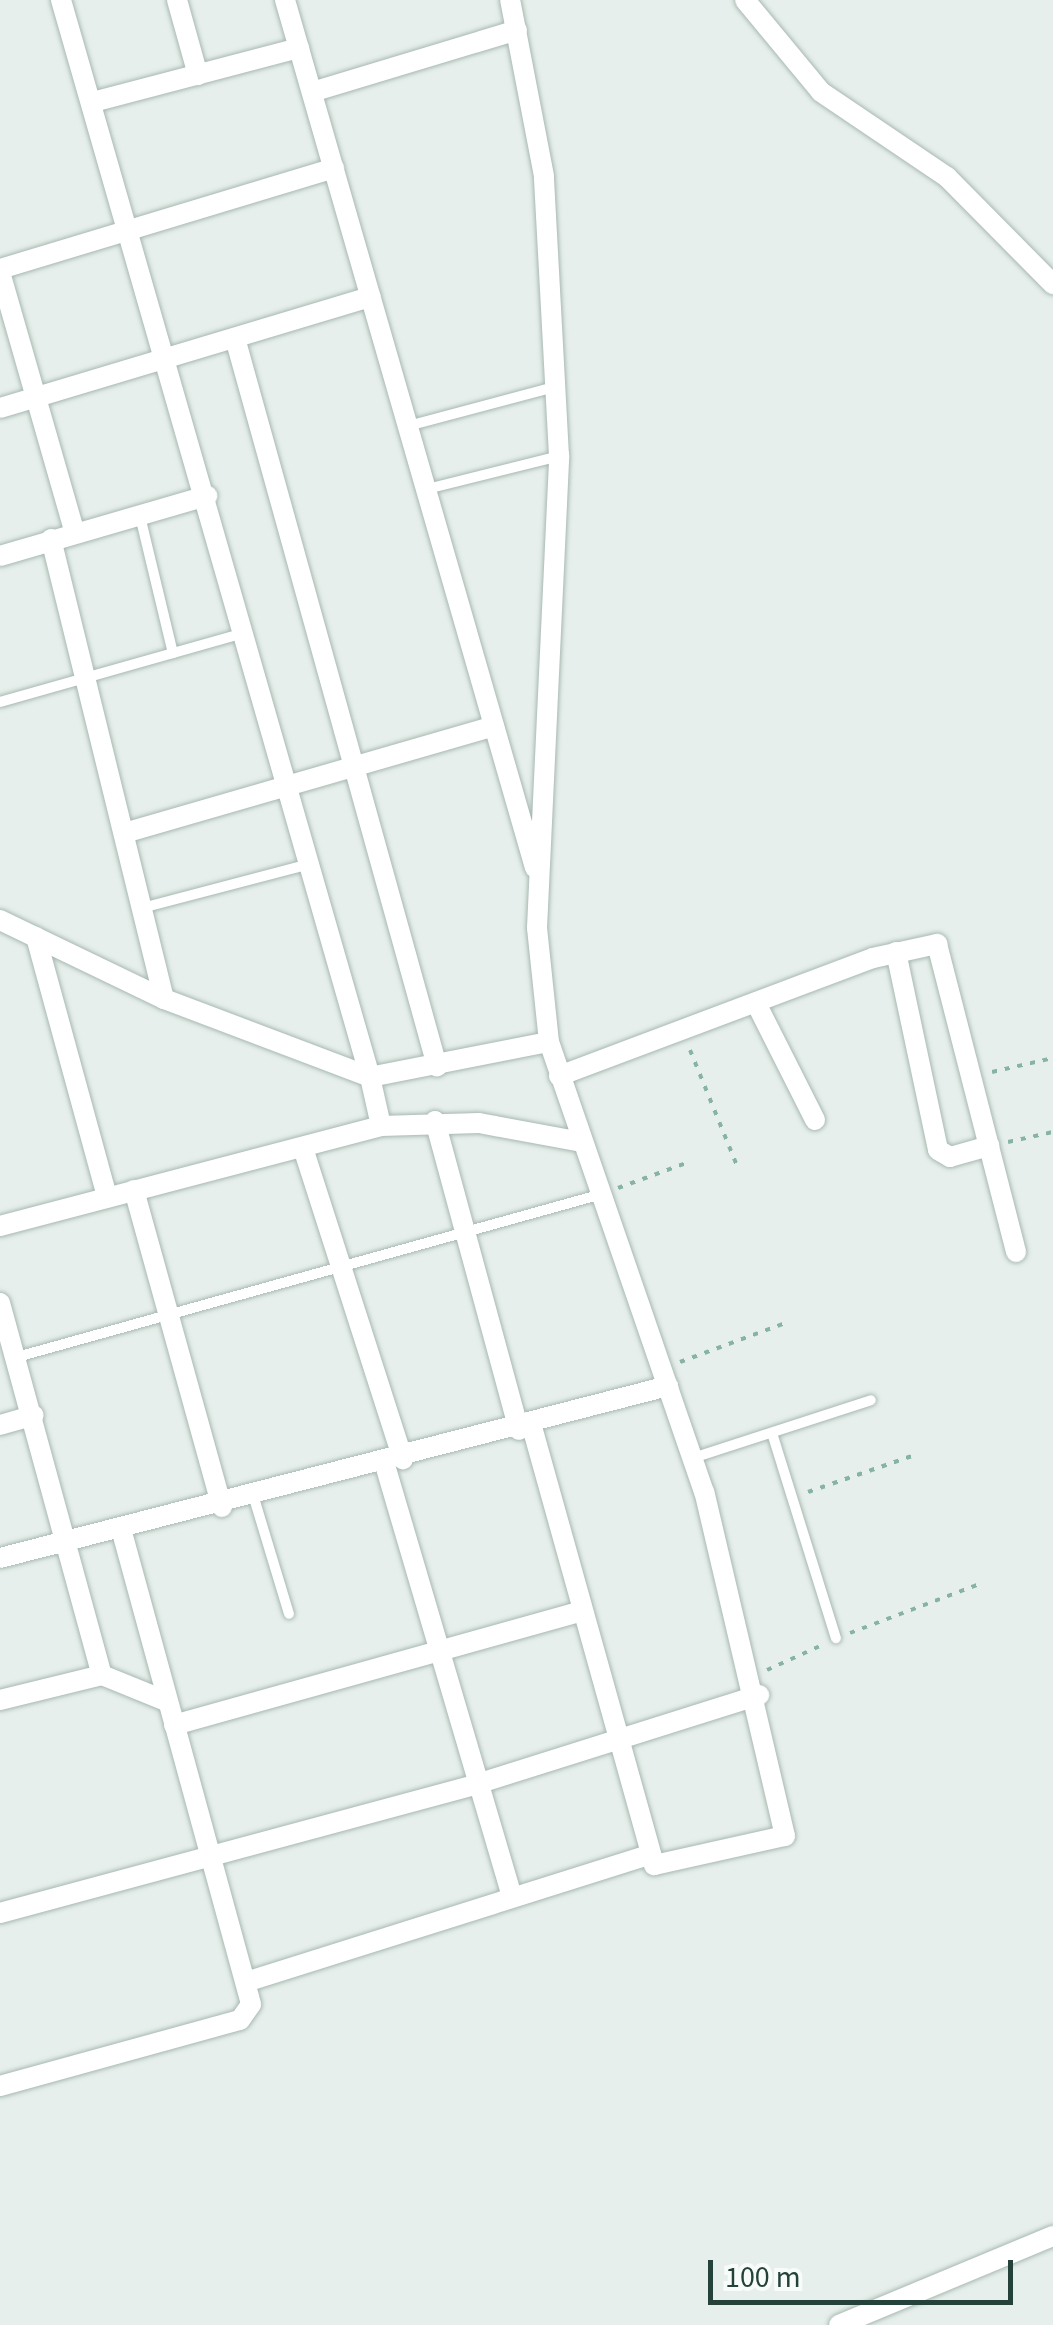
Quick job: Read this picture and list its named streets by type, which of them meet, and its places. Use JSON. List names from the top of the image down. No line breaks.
{"scale_bar":"100 m"}
